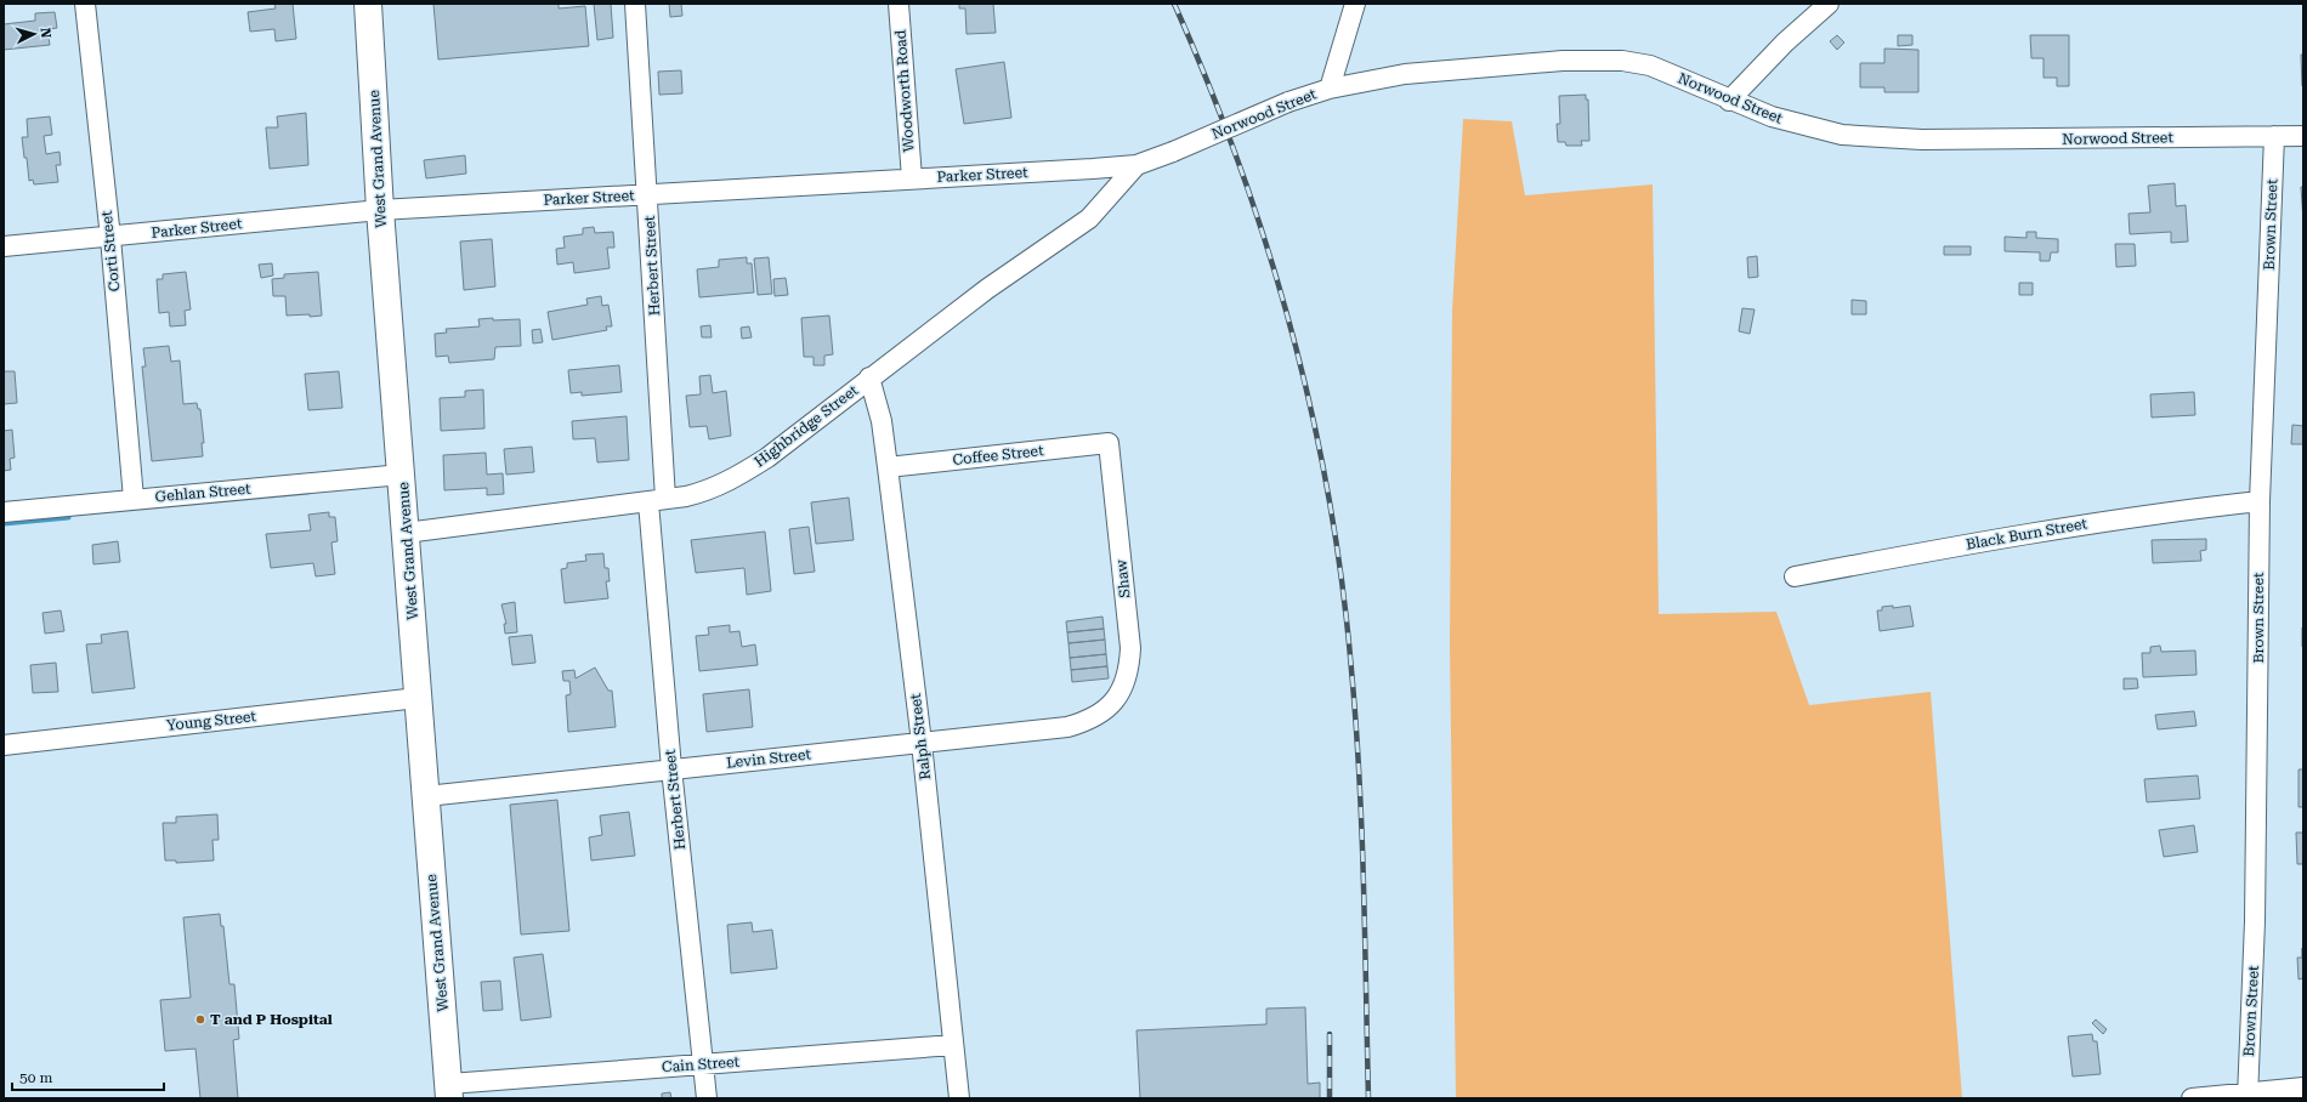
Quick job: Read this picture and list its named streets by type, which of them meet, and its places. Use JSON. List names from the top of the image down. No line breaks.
{"streets":{"highway":["West Grand Avenue"],"street":["Woodworth Road","Norwood Street","Parker Street","Brown Street","Corti Street","Herbert Street","Highbridge Street","Coffee Street","Gehlan Street","Black Burn Street","Shaw","Young Street","Ralph Street","Levin Street","Cain Street"]},"crossings":[["Woodworth Road","Parker Street"],["Norwood Street","Parker Street"],["Norwood Street","Brown Street"],["West Grand Avenue","Parker Street"],["West Grand Avenue","Highbridge Street"],["West Grand Avenue","Gehlan Street"],["West Grand Avenue","Young Street"],["West Grand Avenue","Levin Street"],["West Grand Avenue","Cain Street"],["Parker Street","Corti Street"],["Parker Street","Herbert Street"],["Parker Street","Highbridge Street"],["Brown Street","Black Burn Street"],["Corti Street","Gehlan Street"],["Herbert Street","Highbridge Street"],["Herbert Street","Levin Street"],["Herbert Street","Cain Street"],["Highbridge Street","Ralph Street"],["Coffee Street","Shaw"],["Coffee Street","Ralph Street"],["Shaw","Levin Street"],["Ralph Street","Levin Street"],["Ralph Street","Cain Street"]],"places":["T and P Hospital"],"scale_bar":"50 m","north":"right"}
